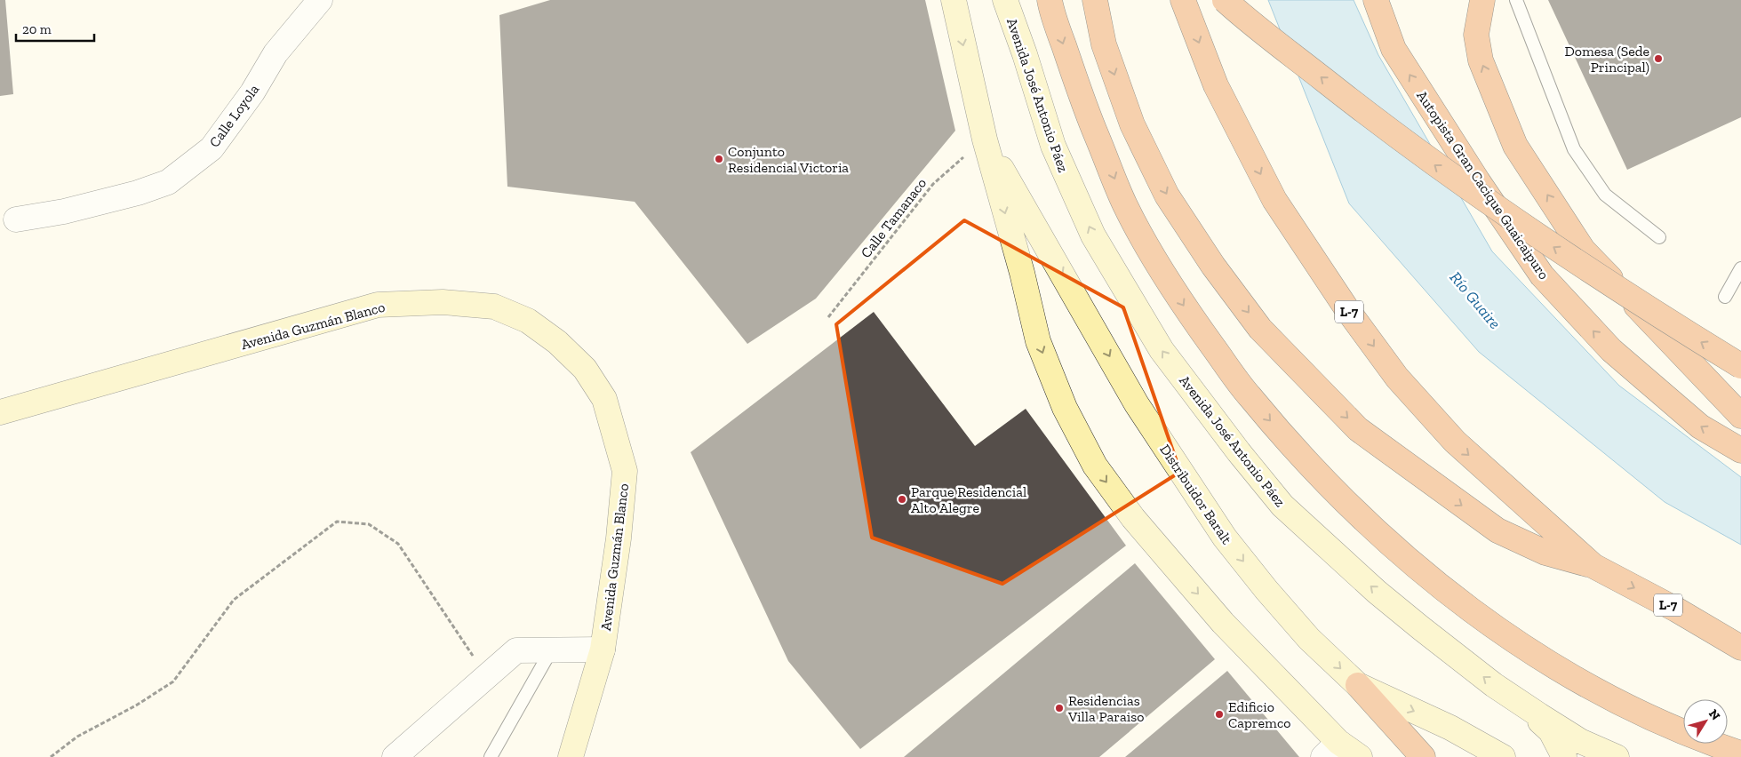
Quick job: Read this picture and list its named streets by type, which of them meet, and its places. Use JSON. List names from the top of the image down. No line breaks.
{"streets":{"highway":["Autopista Gran Cacique Guaicaipuro","L-7"],"main road":["Avenida José Antonio Páez","Avenida Guzmán Blanco","Distribuidor Baralt"],"street":["Calle Loyola"],"path":["Calle Tamanaco"]},"crossings":[["Calle Tamanaco","Distribuidor Baralt"]],"water":["Río Guaire"],"places":["Domesa (Sede Principal)","Conjunto Residencial Victoria","Parque Residencial Alto Alegre","Residencias Villa Paraiso","Edificio Capremco"],"scale_bar":"20 m","north":"top right"}
